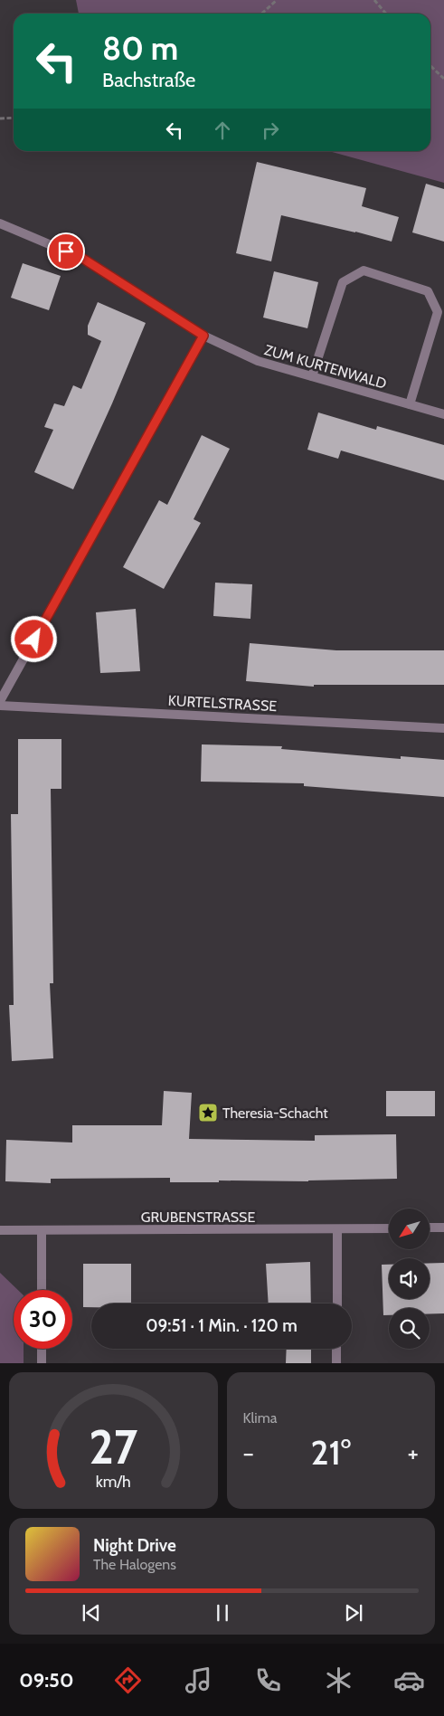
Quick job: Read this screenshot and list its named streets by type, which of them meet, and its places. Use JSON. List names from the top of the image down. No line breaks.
{"streets":{"street":["ZUM KURTENWALD","KURTELSTRASSE","GRUBENSTRASSE"]},"places":{"place":["Theresia-Schacht"]},"north":"bottom left","page":{"turn":["80 m","Bachstraße"],"limit":"30","trip":"09:51 · 1 Min. · 120 m","tile":"Klima","heat":["−","21°","+"],"song":["Night Drive","The Halogens"],"tabs":"09:50","gauge":["27","km/h"]}}
